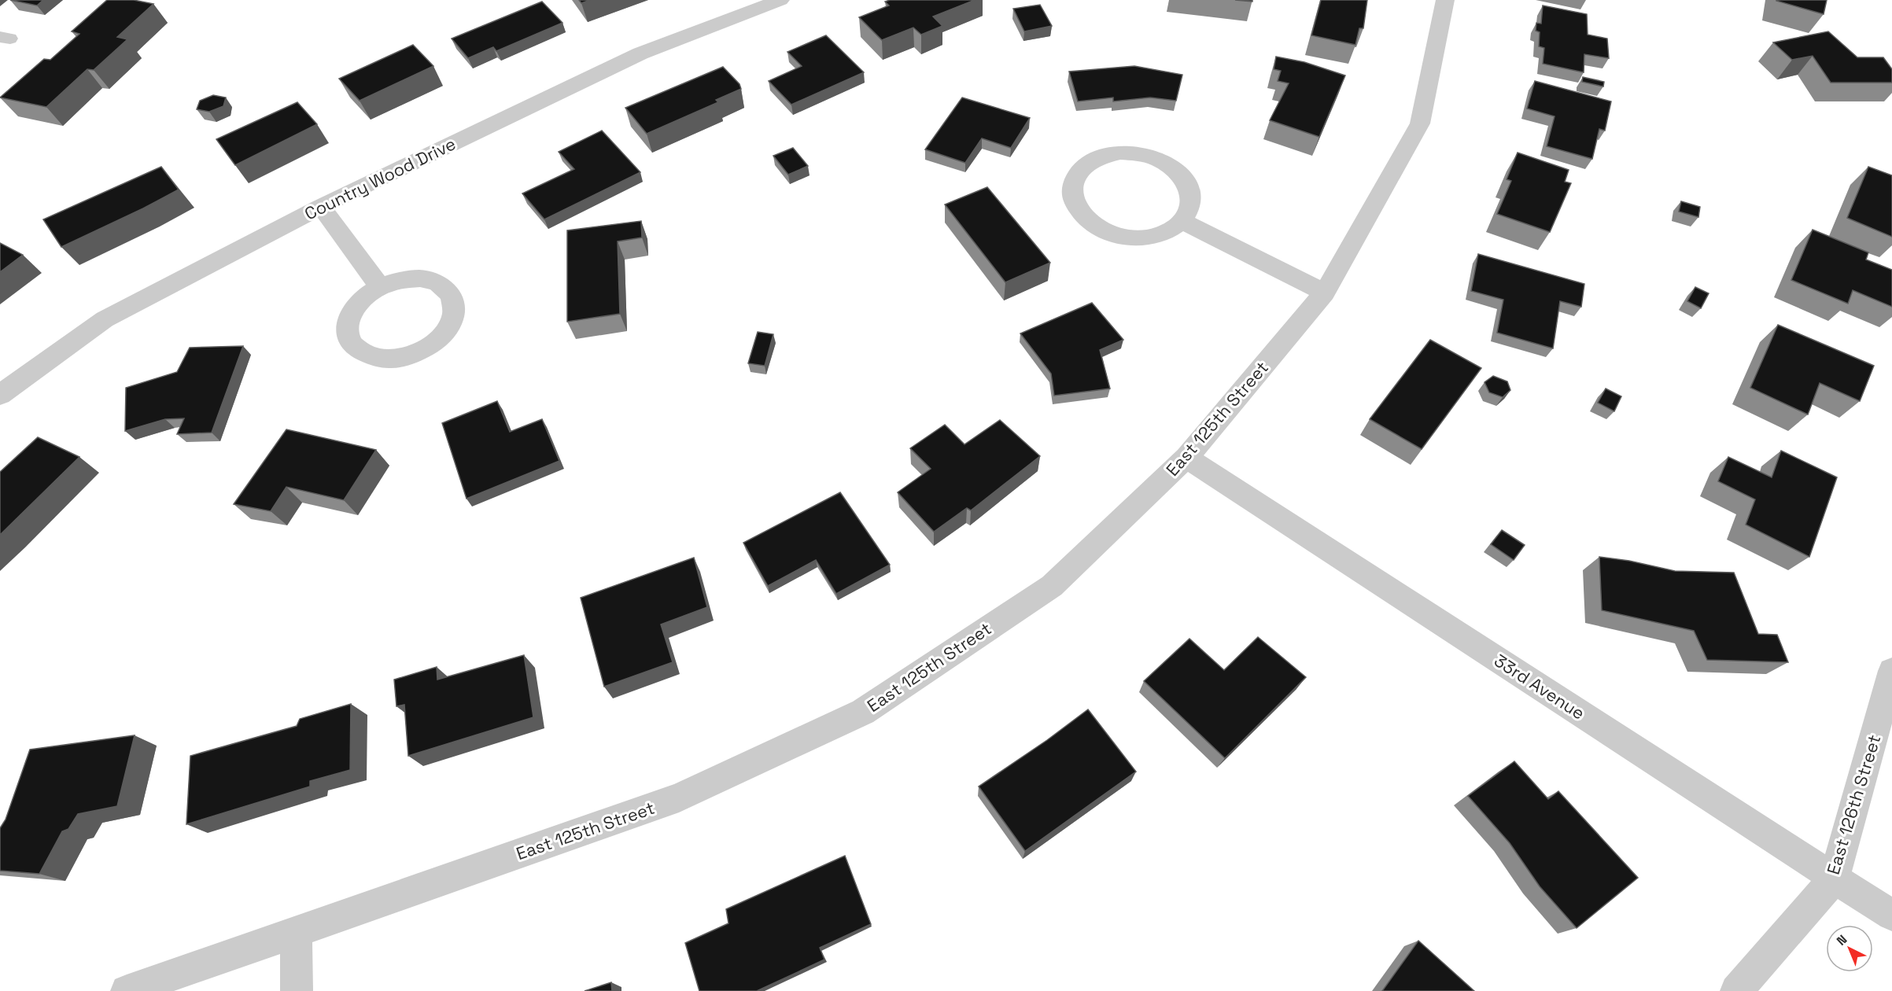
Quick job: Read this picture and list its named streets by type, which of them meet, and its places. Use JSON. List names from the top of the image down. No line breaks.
{"streets":{"street":["Country Wood Drive","East 125th Street","33rd Avenue","East 126th Street"]},"crossings":[["East 125th Street","33rd Avenue"],["33rd Avenue","East 126th Street"]],"north":"top left"}
